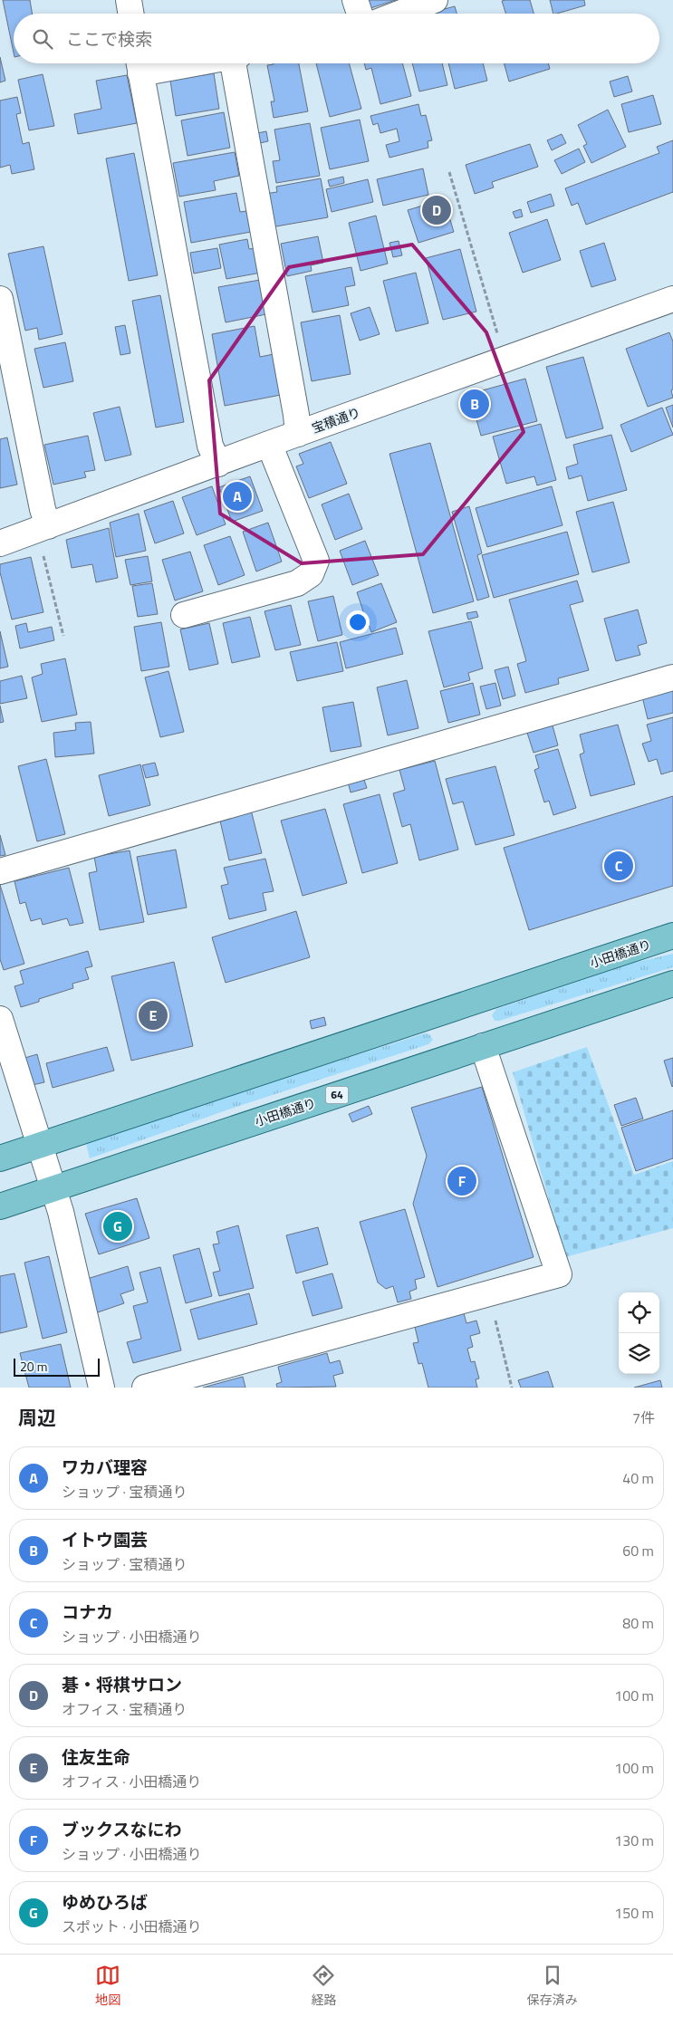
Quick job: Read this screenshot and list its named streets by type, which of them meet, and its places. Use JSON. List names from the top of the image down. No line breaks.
{"streets":{"main road":["小田橋通り","64"],"street":["宝積通り"]},"scale_bar":"20 m","page":{"search":"ここで検索","pins":["D","B","A","C","E","F","G"],"scale":"20 m","heading":["周辺","7件"],"list":[{"mark":"A","name":"ワカバ理容","note":"ショップ · 宝積通り","value":"40 m"},{"mark":"B","name":"イトウ園芸","note":"ショップ · 宝積通り","value":"60 m"},{"mark":"C","name":"コナカ","note":"ショップ · 小田橋通り","value":"80 m"},{"mark":"D","name":"碁・将棋サロン","note":"オフィス · 宝積通り","value":"100 m"},{"mark":"E","name":"住友生命","note":"オフィス · 小田橋通り","value":"100 m"},{"mark":"F","name":"ブックスなにわ","note":"ショップ · 小田橋通り","value":"130 m"},{"mark":"G","name":"ゆめひろば","note":"スポット · 小田橋通り","value":"150 m"}],"nav":["地図","経路","保存済み"]}}
